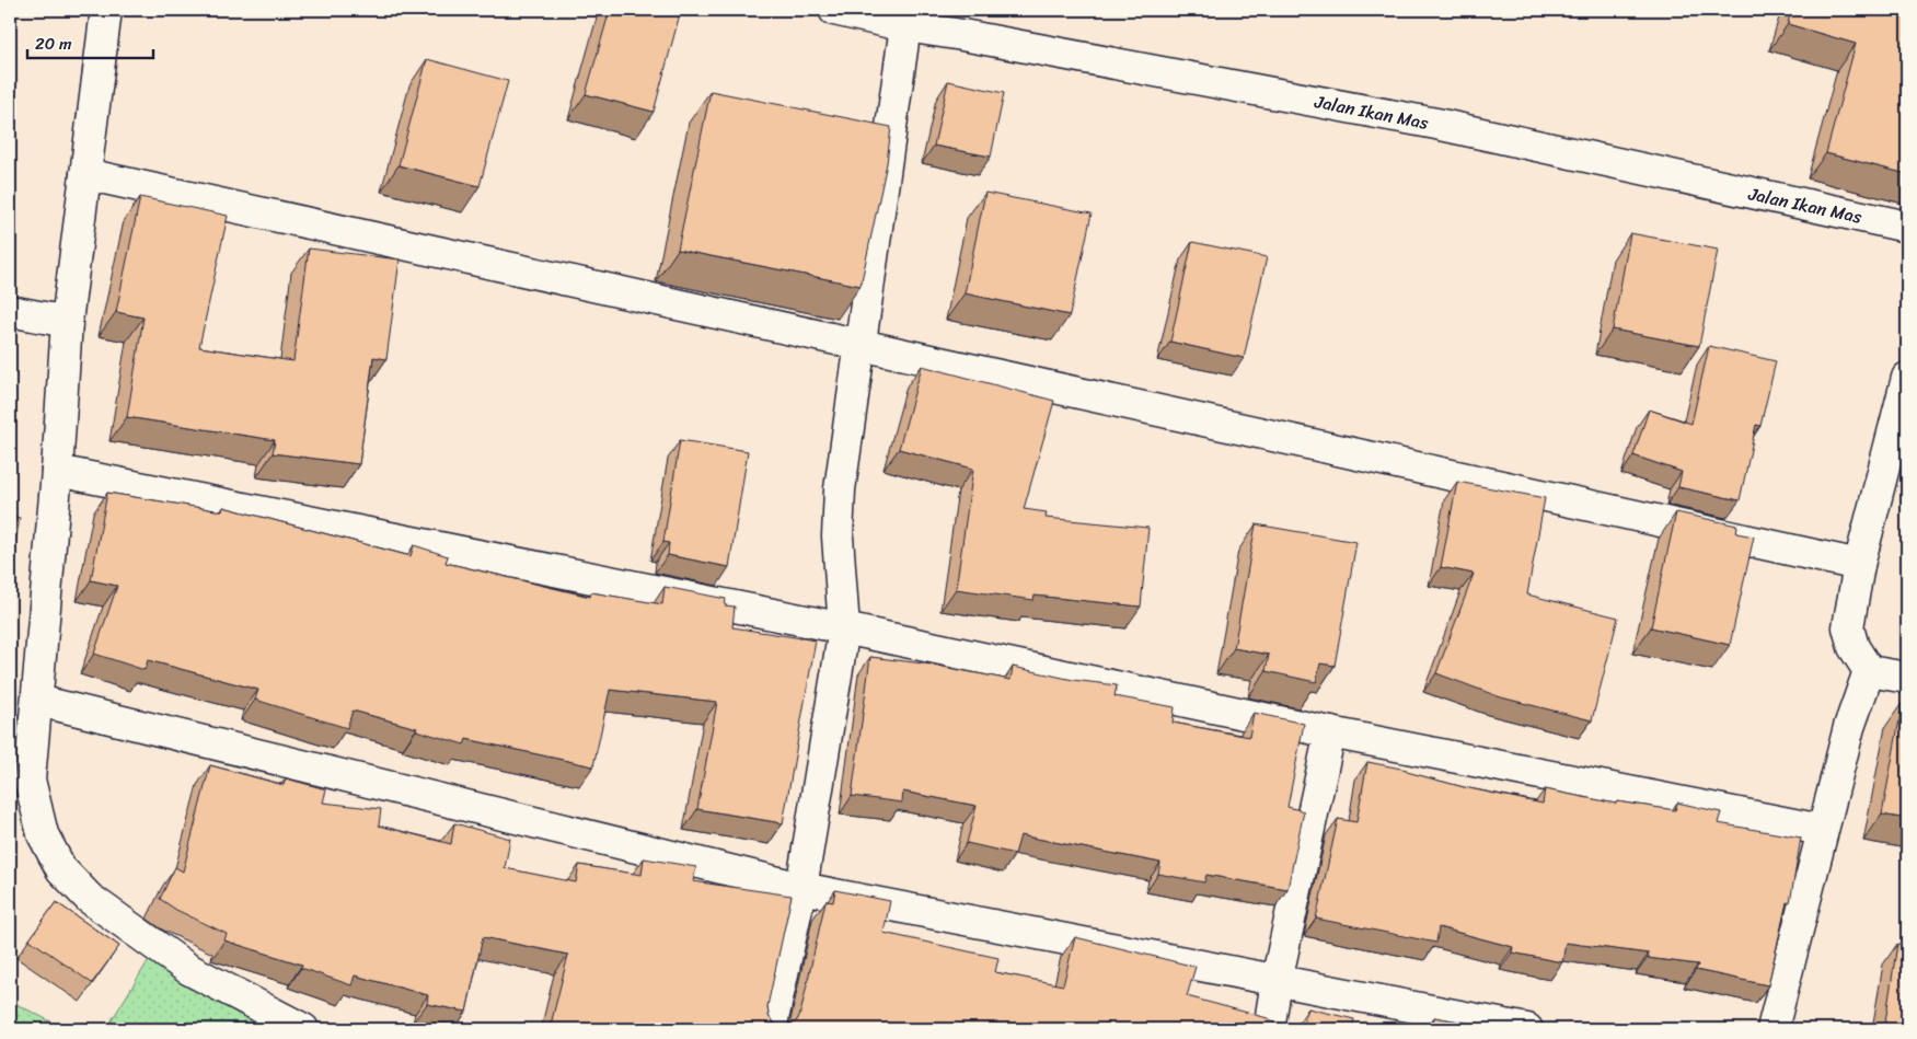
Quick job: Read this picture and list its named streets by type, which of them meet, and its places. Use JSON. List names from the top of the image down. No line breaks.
{"streets":{"street":["Jalan Ikan Mas"]},"scale_bar":"20 m"}
